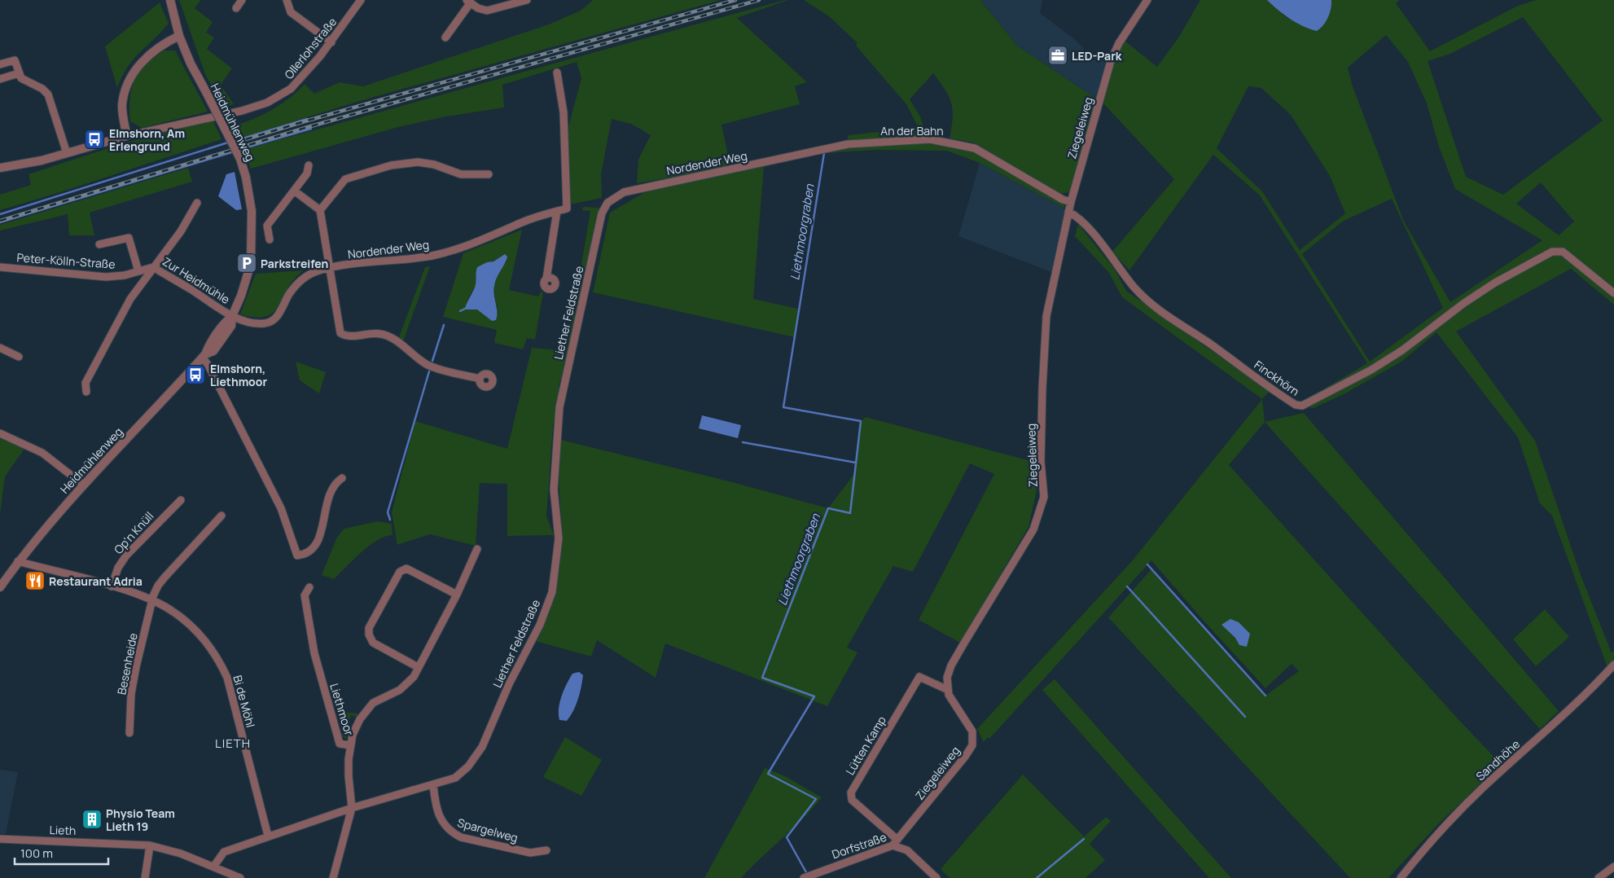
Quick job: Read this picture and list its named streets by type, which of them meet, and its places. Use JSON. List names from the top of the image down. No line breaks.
{"streets":{"street":["Ollerlohstraße","Heidmühlenweg","Ziegeleiweg","An der Bahn","Nordender Weg","Peter-Kölln-Straße","Zur Heidmühle","Liether Feldstraße","Finckhörn","Op'n Knüll","Besenheide","Bi de Möhl","Liethmoor","Lütten Kamp","Sandhöhe","Lieth","Spargelweg","Dorfstraße"]},"crossings":[["Heidmühlenweg","Nordender Weg"],["Heidmühlenweg","Zur Heidmühle"],["Heidmühlenweg","Bi de Möhl"],["Ziegeleiweg","An der Bahn"],["Ziegeleiweg","Finckhörn"],["Ziegeleiweg","Lütten Kamp"],["Ziegeleiweg","Dorfstraße"],["An der Bahn","Nordender Weg"],["Nordender Weg","Zur Heidmühle"],["Nordender Weg","Liether Feldstraße"],["Peter-Kölln-Straße","Zur Heidmühle"],["Liether Feldstraße","Bi de Möhl"],["Liether Feldstraße","Liethmoor"],["Liether Feldstraße","Lieth"],["Liether Feldstraße","Spargelweg"],["Op'n Knüll","Bi de Möhl"],["Besenheide","Bi de Möhl"],["Lütten Kamp","Dorfstraße"]],"districts":["LIETH"],"water":["Liethmoorgraben"],"places":{"office":["LED-Park"],"bus stop":["Elmshorn, Am Erlengrund","Elmshorn, Liethmoor"],"parking":["Parkstreifen"],"restaurant":["Restaurant Adria"],"building":["Physio Team Lieth 19"]},"scale_bar":"100 m"}
